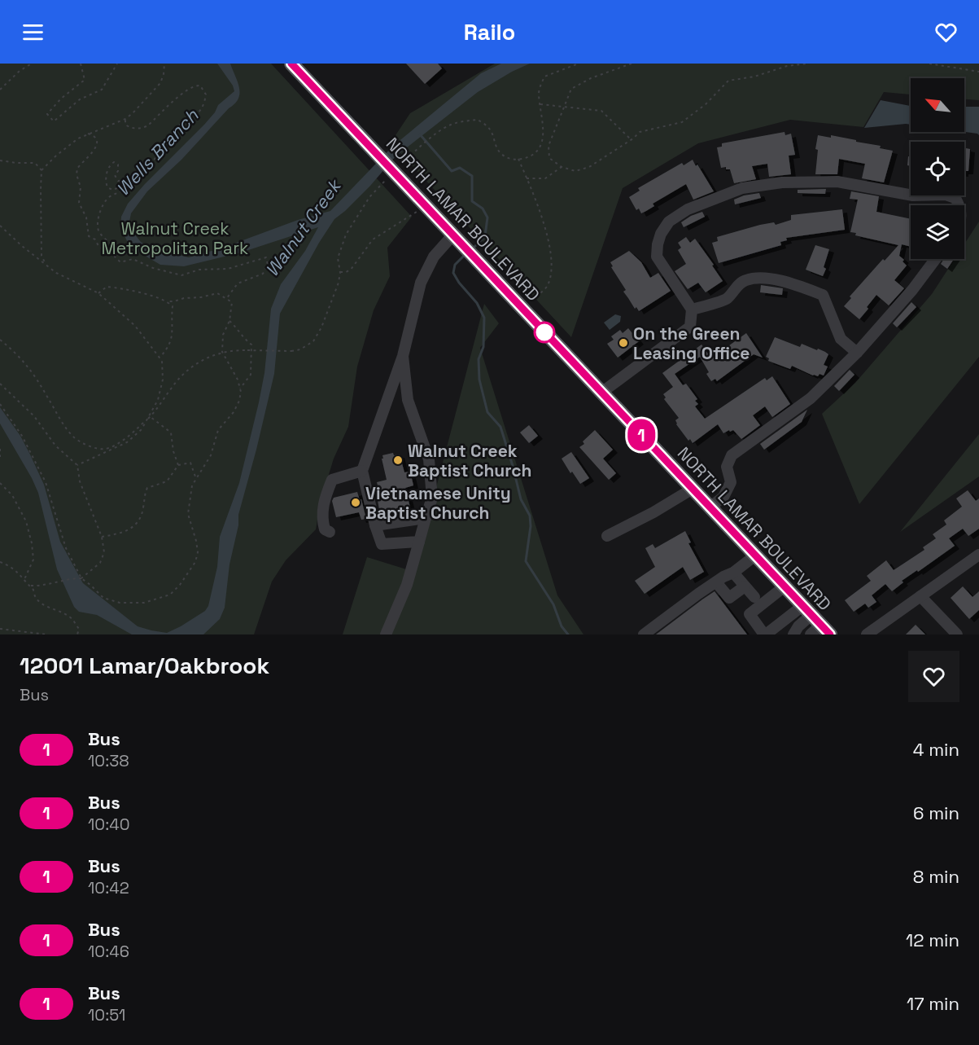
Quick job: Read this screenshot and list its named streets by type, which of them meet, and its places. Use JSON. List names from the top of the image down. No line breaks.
{"streets":{"main road":["NORTH LAMAR BOULEVARD"]},"water":["Wells Branch","Walnut Creek"],"parks":["Walnut Creek Metropolitan Park"],"places":["On the Green Leasing Office","Walnut Creek Baptist Church","Vietnamese Unity Baptist Church"],"lines":["bus line 1"],"north":"top left","page":{"header":"Railo","on_map":"1","heading":["12001 Lamar/Oakbrook","Bus"],"list":[{"mark":"1","name":"Bus","note":"10:38","value":"4 min"},{"mark":"1","name":"Bus","note":"10:40","value":"6 min"},{"mark":"1","name":"Bus","note":"10:42","value":"8 min"},{"mark":"1","name":"Bus","note":"10:46","value":"12 min"},{"mark":"1","name":"Bus","note":"10:51","value":"17 min"}]}}
